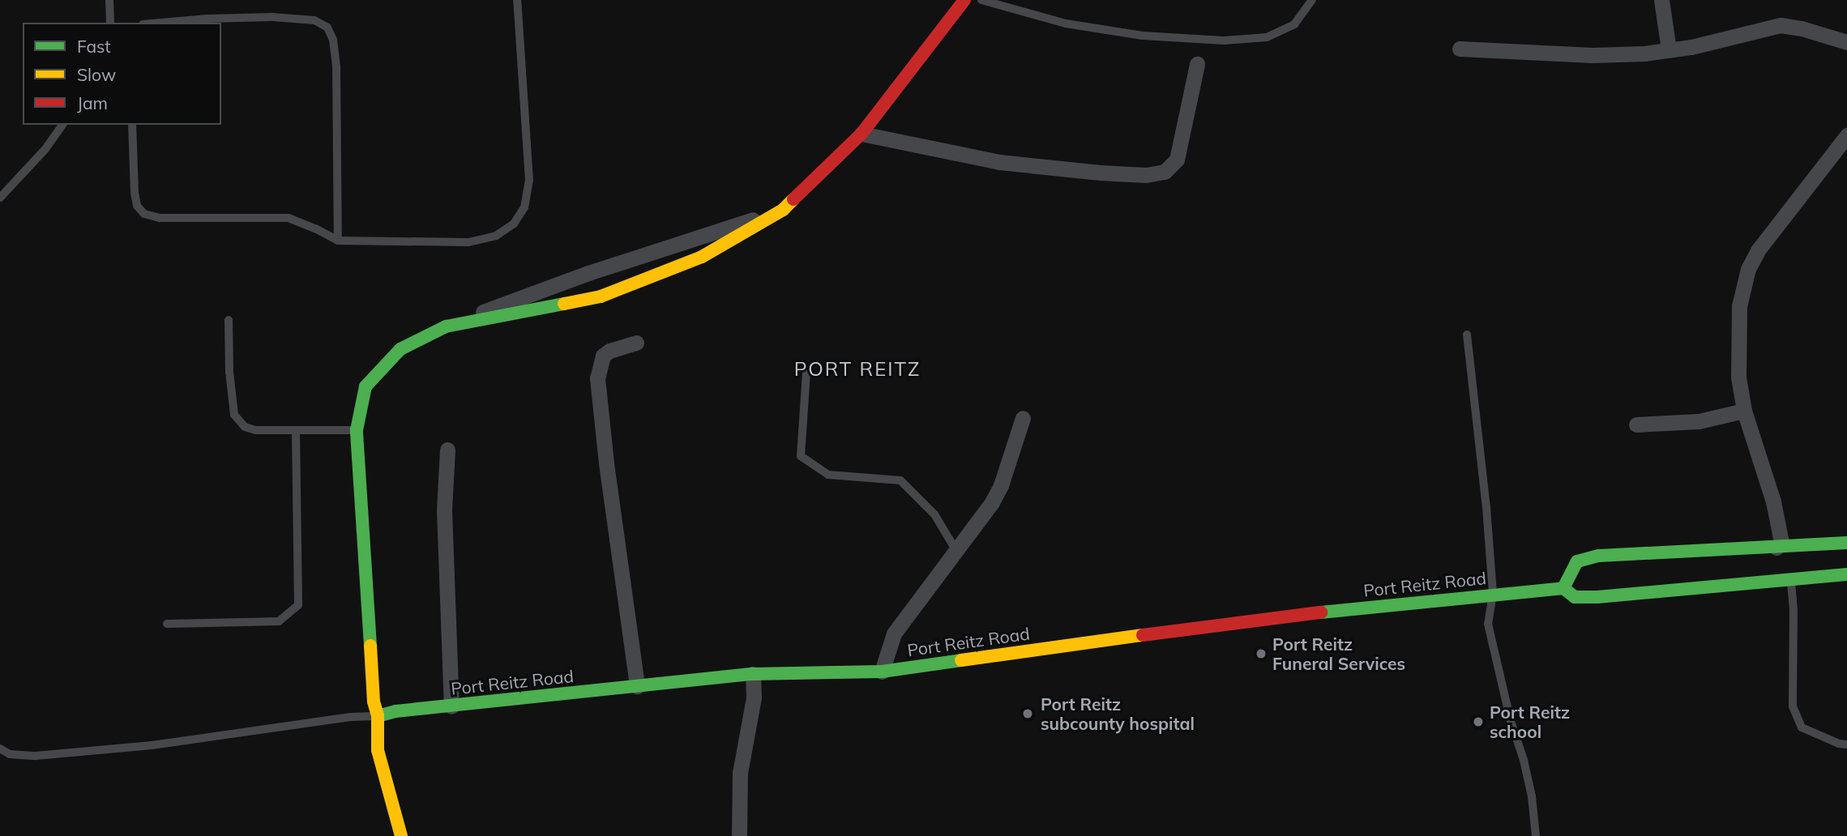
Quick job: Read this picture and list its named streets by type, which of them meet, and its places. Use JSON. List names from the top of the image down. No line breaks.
{"streets":{"street":["Port Reitz Road"]},"districts":["PORT REITZ"],"places":["Port Reitz Funeral Services","Port Reitz subcounty hospital","Port Reitz school"],"legend":["Fast","Slow","Jam"]}
